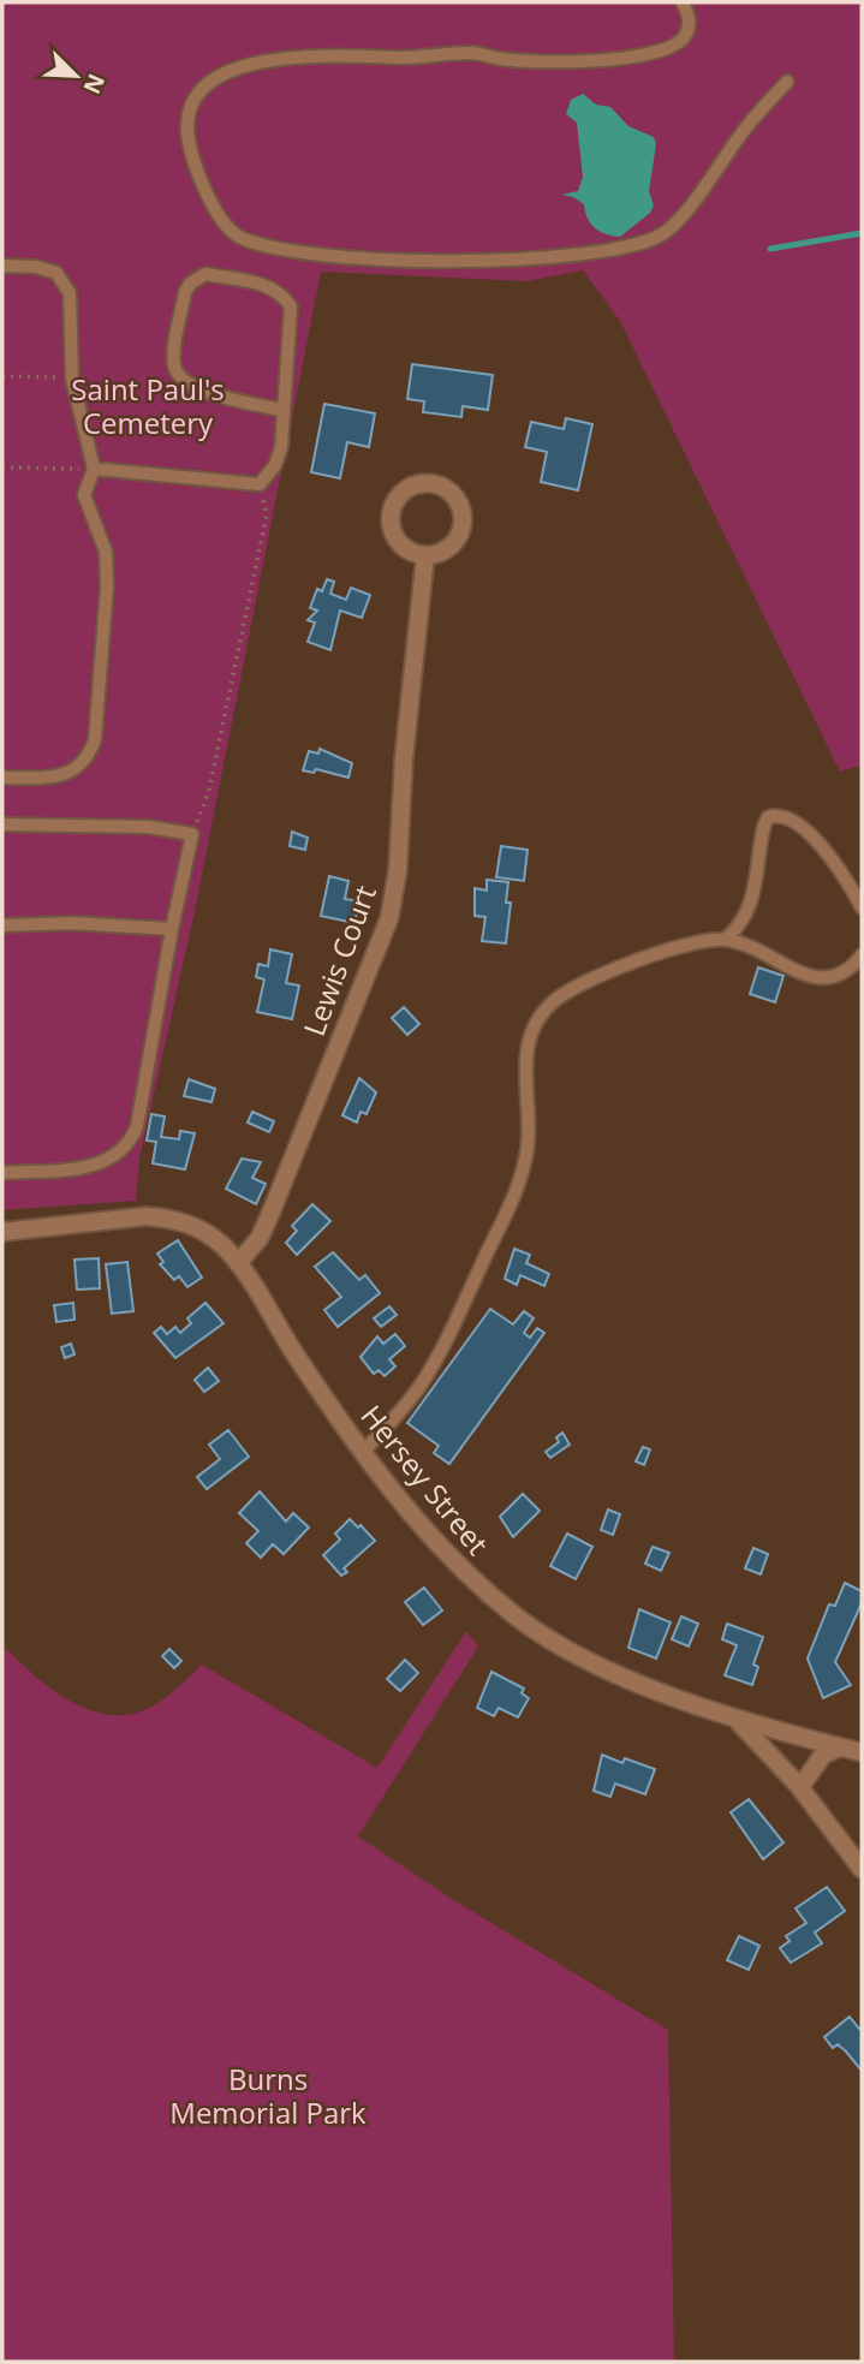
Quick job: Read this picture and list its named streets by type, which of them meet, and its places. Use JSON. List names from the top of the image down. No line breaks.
{"streets":{"street":["Lewis Court","Hersey Street"]},"crossings":[["Lewis Court","Hersey Street"]],"parks":["Saint Paul's Cemetery","Burns Memorial Park"],"north":"bottom right"}
